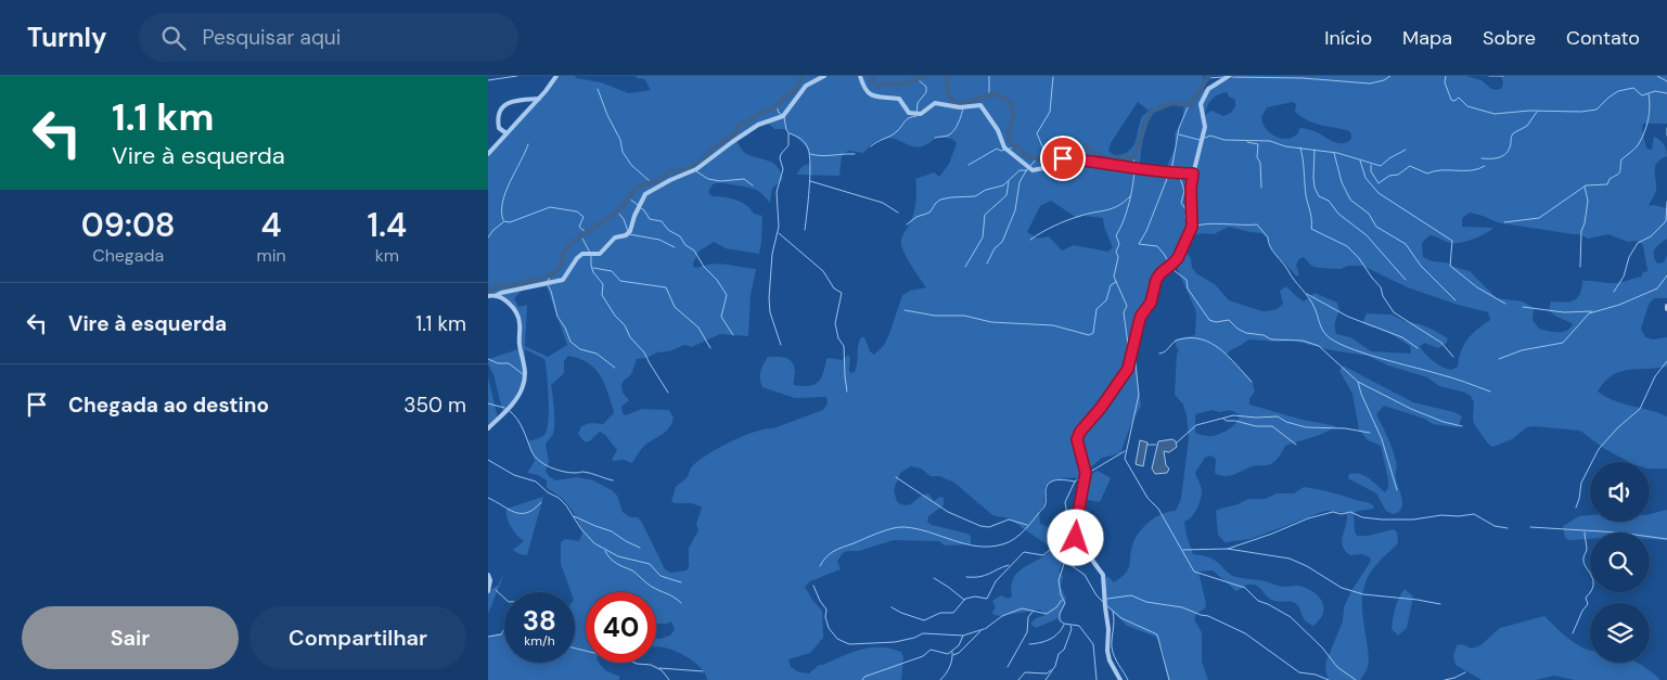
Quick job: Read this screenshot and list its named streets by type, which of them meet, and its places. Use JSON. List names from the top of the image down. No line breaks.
{"page":{"header":"Turnly","search":"Pesquisar aqui","nav":["Início","Mapa","Sobre","Contato"],"turn":["1.1 km","Vire à esquerda"],"eta":["09:08","Chegada","4","min","1.4","km"],"list":[{"name":"Vire à esquerda","value":"1.1 km"},{"name":"Chegada ao destino","value":"350 m"}],"speed":"38 km/h","limit":"40","buttons":["Sair","Compartilhar"]}}
